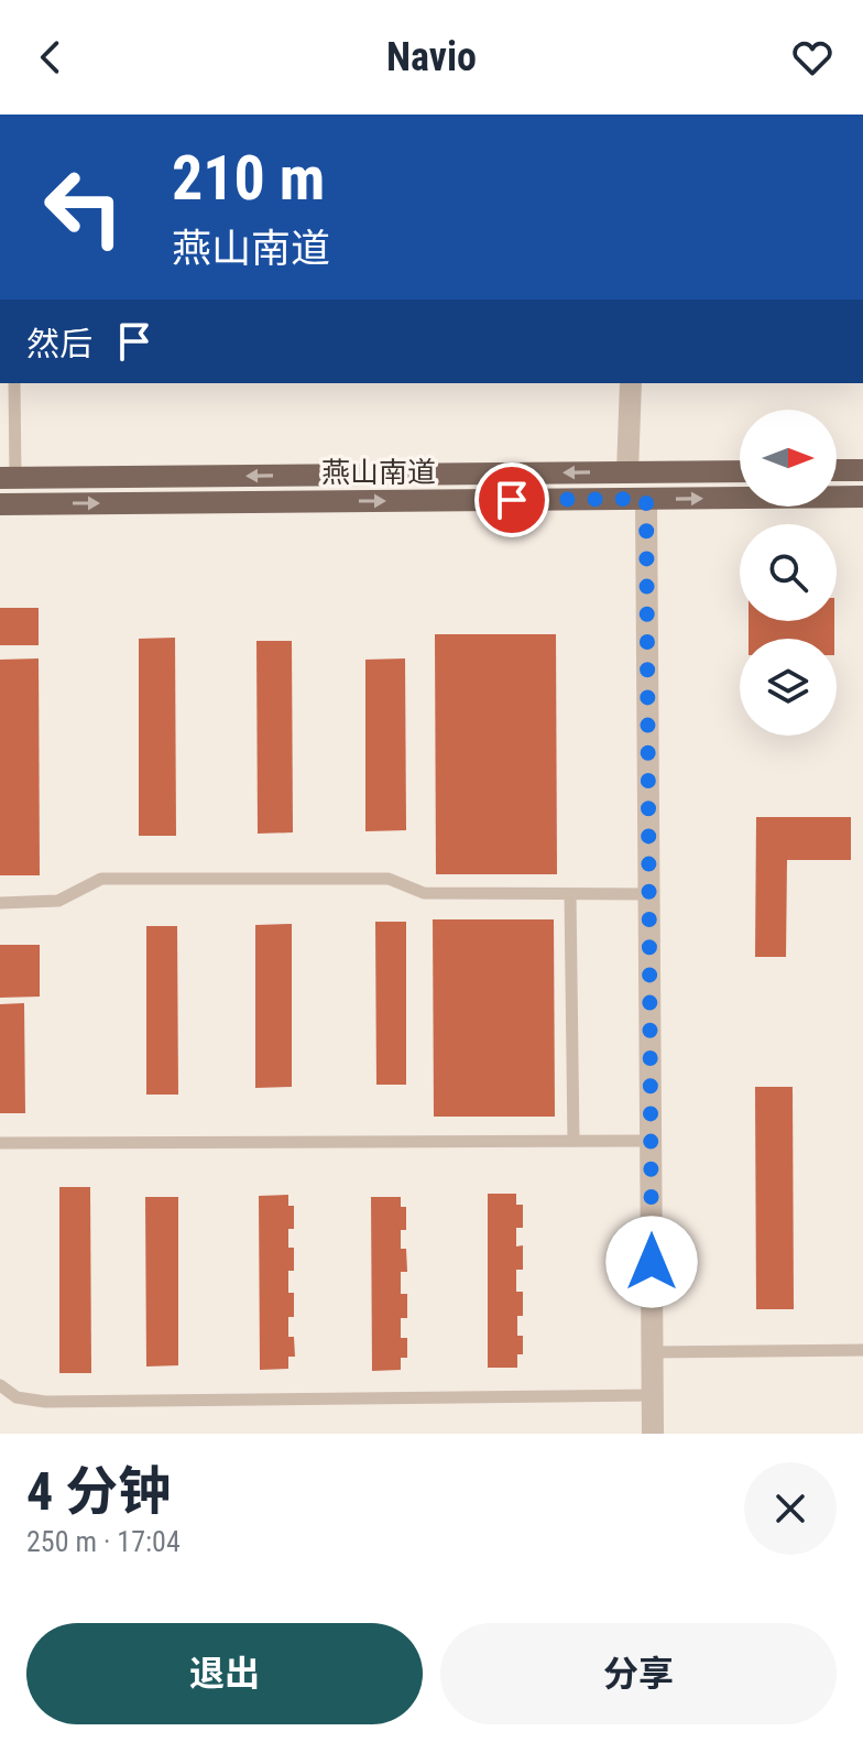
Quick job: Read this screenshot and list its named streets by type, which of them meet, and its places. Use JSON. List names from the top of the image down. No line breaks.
{"streets":{"main road":["燕山南道"]},"north":"right","page":{"header":"Navio","turn":["210 m","燕山南道"],"then":"然后","heading":["4 分钟","250 m · 17:04"],"buttons":["退出","分享"]}}
